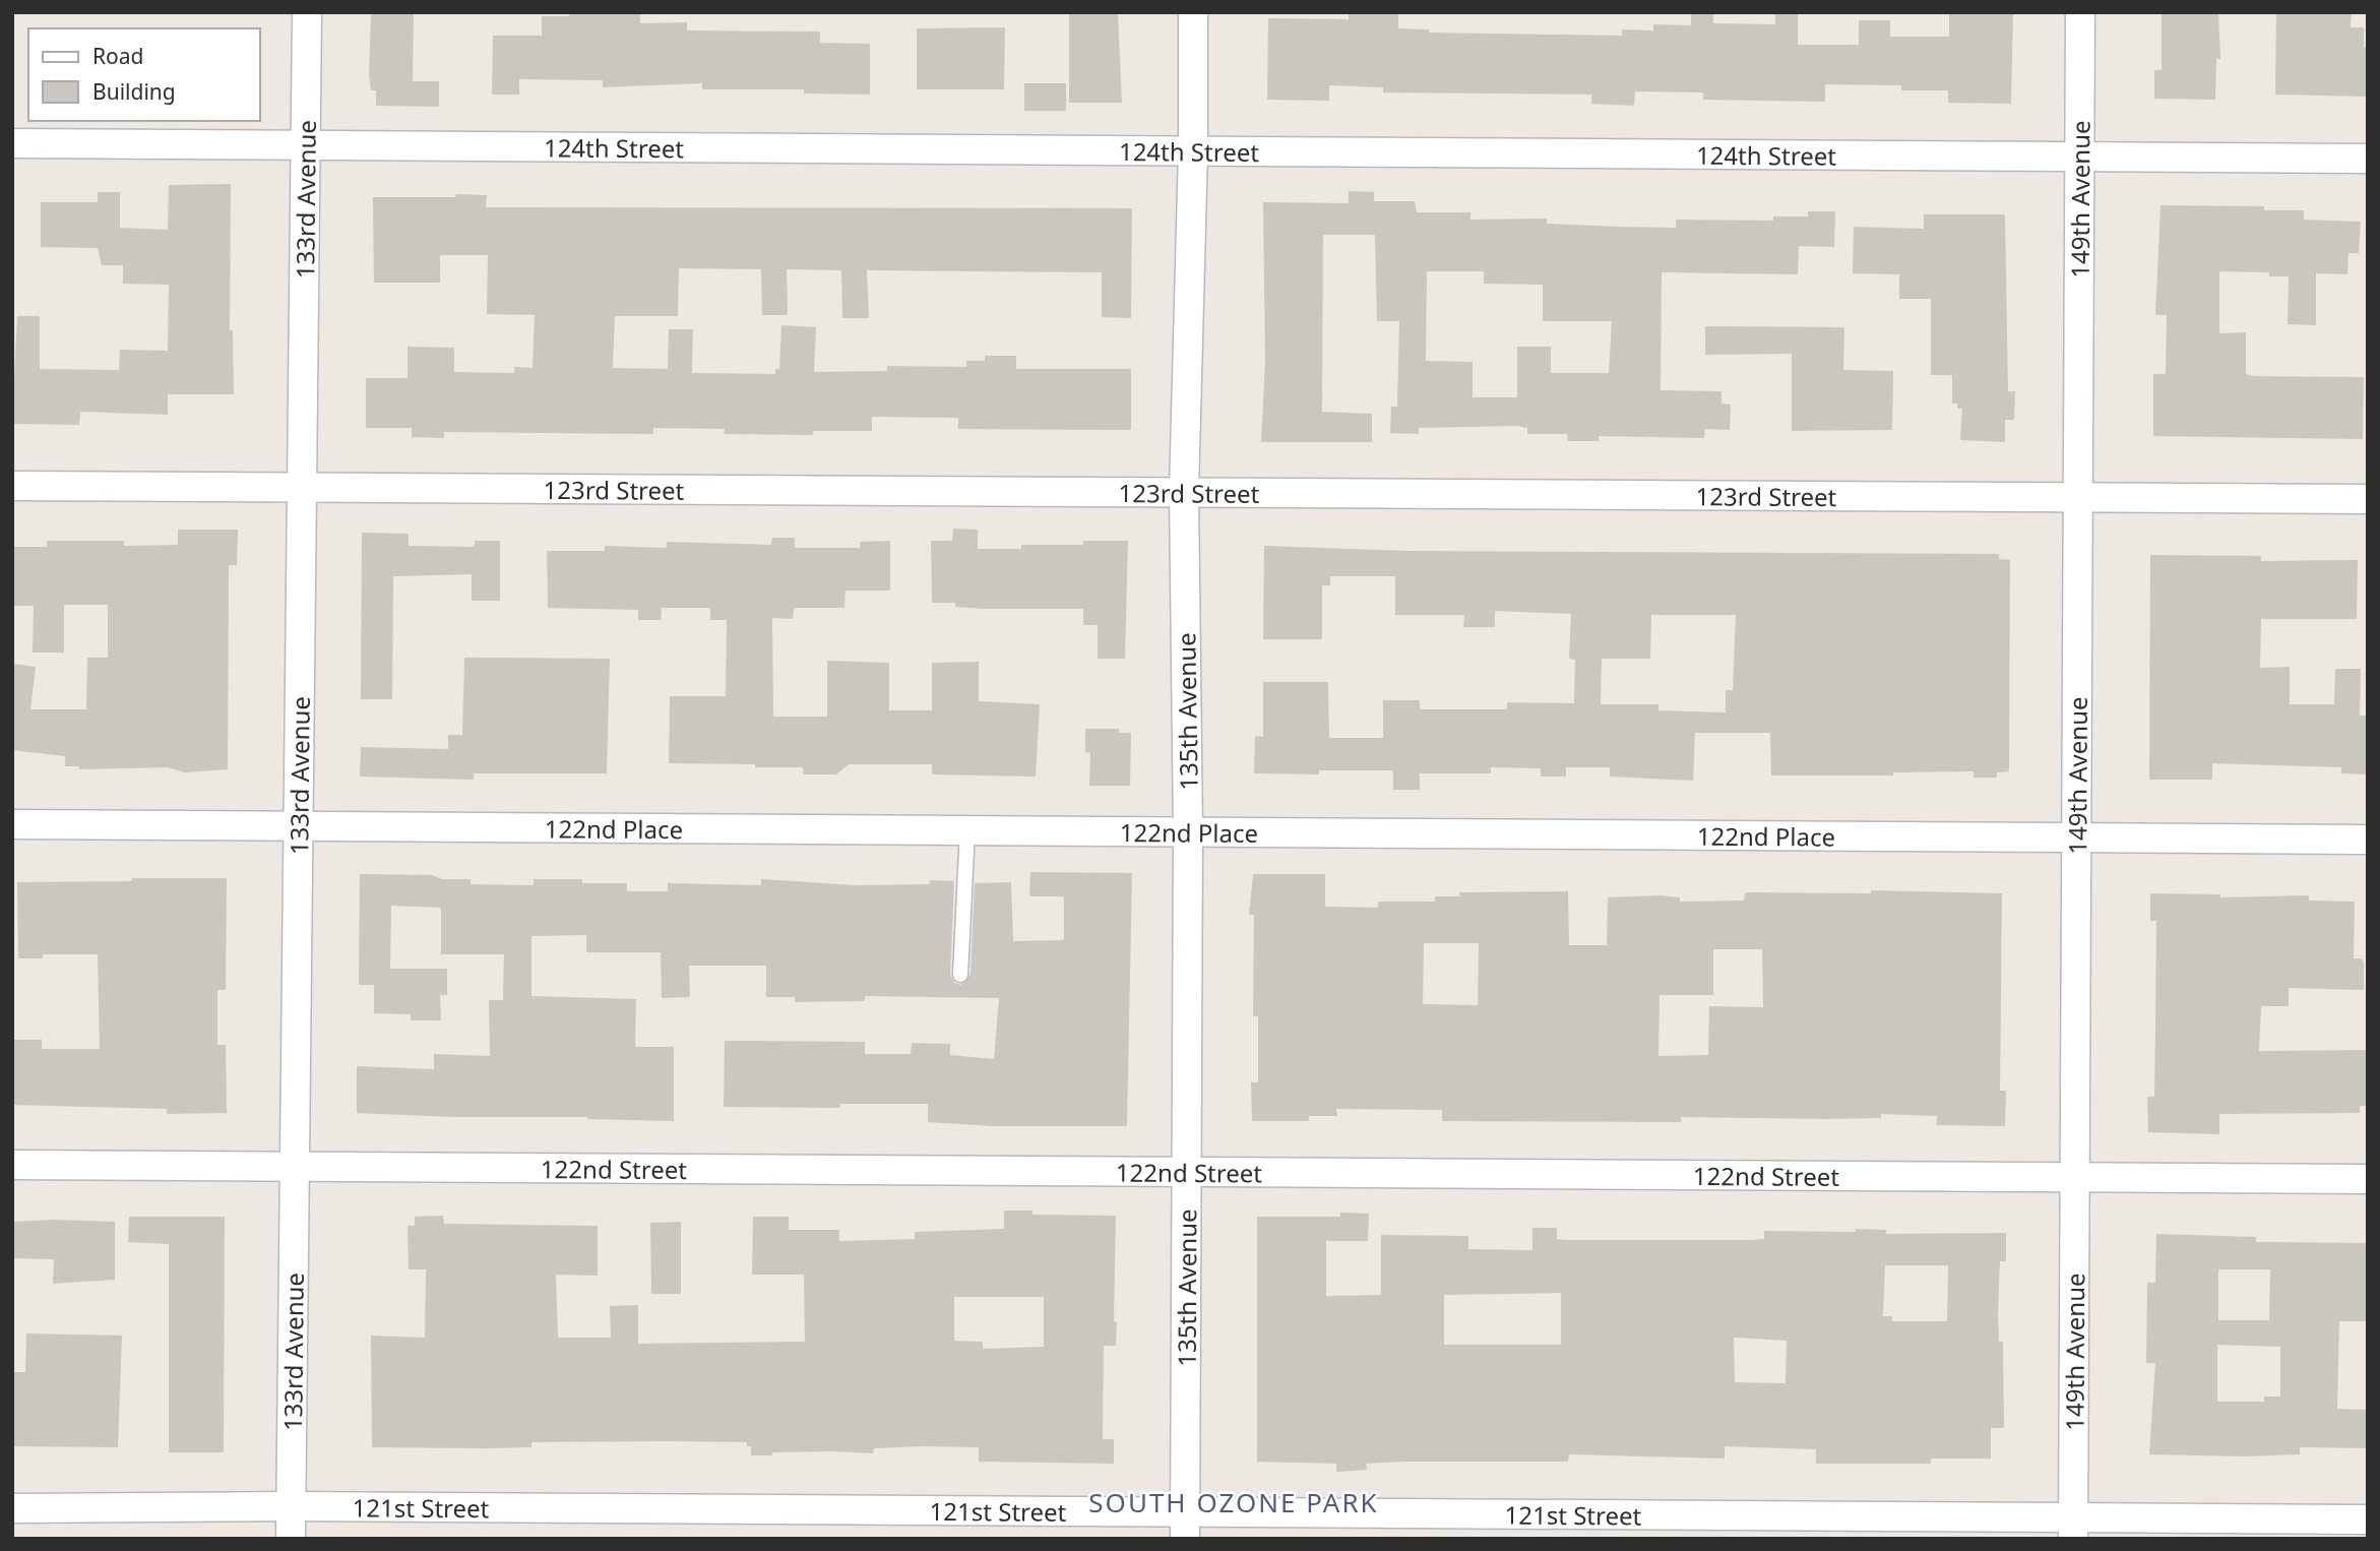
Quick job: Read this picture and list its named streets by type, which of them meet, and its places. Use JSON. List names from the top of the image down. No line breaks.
{"streets":{"street":["124th Street","133rd Avenue","149th Avenue","123rd Street","135th Avenue","122nd Place","122nd Street","121st Street"]},"crossings":[["124th Street","133rd Avenue"],["124th Street","149th Avenue"],["124th Street","135th Avenue"],["133rd Avenue","123rd Street"],["133rd Avenue","122nd Place"],["133rd Avenue","122nd Street"],["133rd Avenue","121st Street"],["149th Avenue","123rd Street"],["149th Avenue","122nd Place"],["149th Avenue","122nd Street"],["149th Avenue","121st Street"],["123rd Street","135th Avenue"],["135th Avenue","122nd Place"],["135th Avenue","122nd Street"],["135th Avenue","121st Street"]],"districts":["SOUTH OZONE PARK"],"legend":["Road","Building"]}
